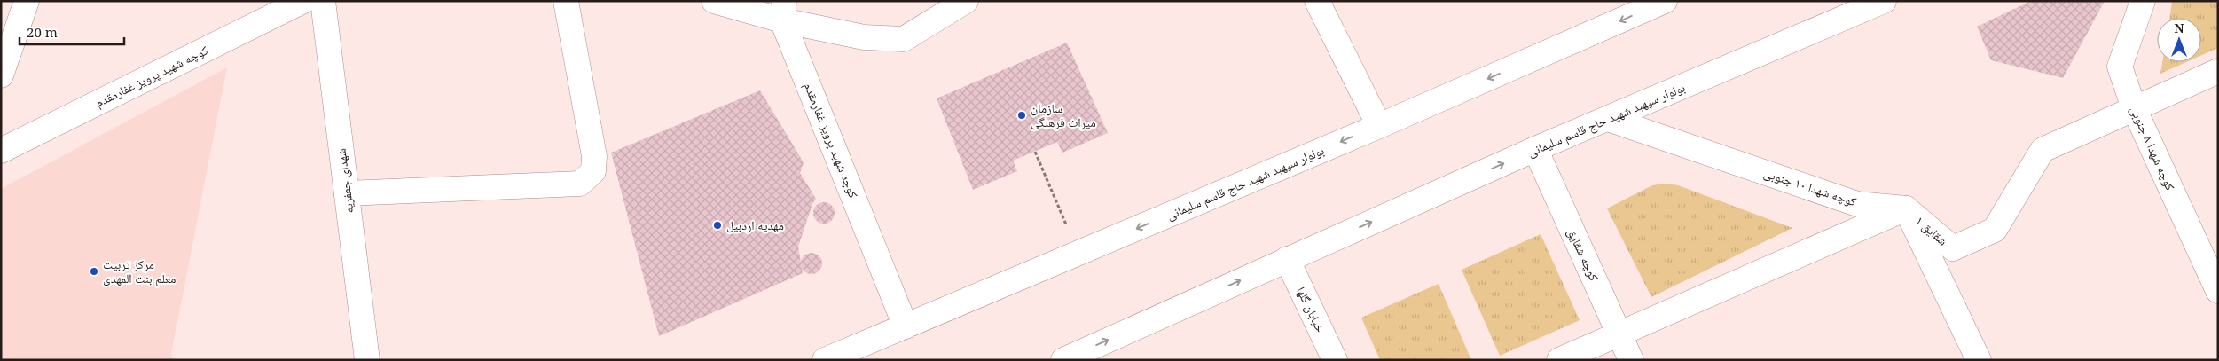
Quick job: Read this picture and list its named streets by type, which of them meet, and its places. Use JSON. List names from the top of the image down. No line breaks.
{"streets":{"street":["کوچه شهید پرویز غفارمقدم","بولوار سپهبد شهید حاج قاسم سلیمانی","کوچه شهدا ۸ جنوبی","شهدای جعفریه","کوچه شهدا ۱۰ جنوبی","شقایق ۱","کوچه شقایق","خیابان گلها"]},"crossings":[["کوچه شهید پرویز غفارمقدم","بولوار سپهبد شهید حاج قاسم سلیمانی"],["بولوار سپهبد شهید حاج قاسم سلیمانی","کوچه شهدا ۱۰ جنوبی"],["بولوار سپهبد شهید حاج قاسم سلیمانی","کوچه شقایق"],["بولوار سپهبد شهید حاج قاسم سلیمانی","خیابان گلها"],["کوچه شهدا ۸ جنوبی","شقایق ۱"],["کوچه شهدا ۱۰ جنوبی","شقایق ۱"],["شقایق ۱","کوچه شقایق"]],"places":["سازمان میراث فرهنگی","مهدیه اردبیل","مرکز تربیت معلم بنت المهدی"],"scale_bar":"20 m","north":"top"}
